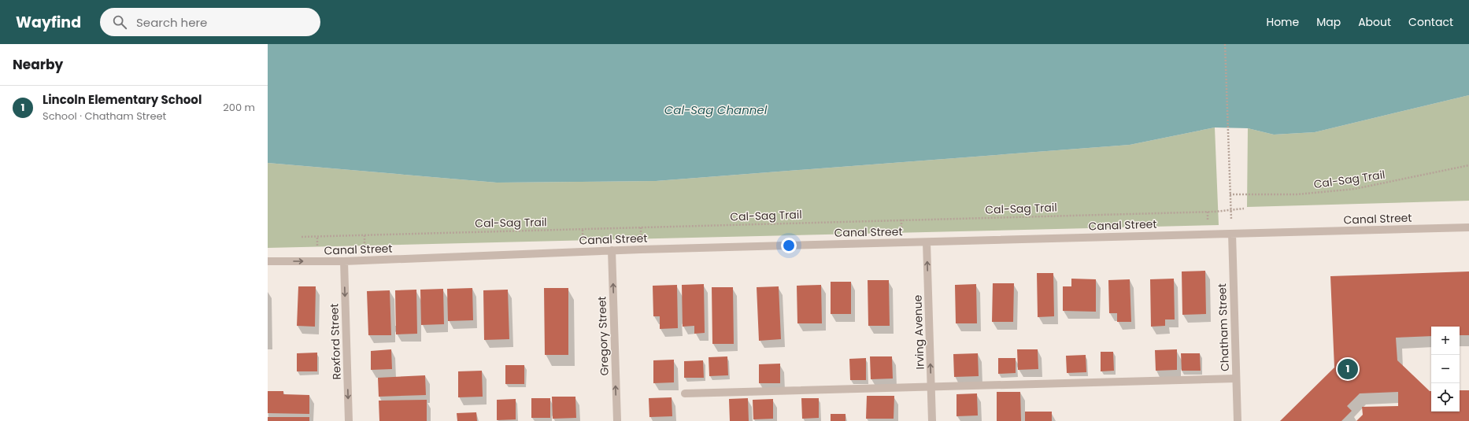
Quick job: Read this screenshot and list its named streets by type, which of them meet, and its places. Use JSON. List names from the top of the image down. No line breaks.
{"streets":{"street":["Canal Street","Chatham Street","Irving Avenue","Gregory Street","Rexford Street"],"path":["Cal-Sag Trail"]},"crossings":[["Canal Street","Chatham Street"],["Canal Street","Irving Avenue"],["Canal Street","Gregory Street"],["Canal Street","Rexford Street"]],"one_way":["Irving Avenue","Gregory Street","Rexford Street"],"water":["Cal-Sag Channel"],"page":{"header":"Wayfind","search":"Search here","nav":["Home","Map","About","Contact"],"heading":"Nearby","list":[{"mark":"1","name":"Lincoln Elementary School","note":"School · Chatham Street","value":"200 m"}],"map_buttons":["+","−"],"pins":"1"}}
